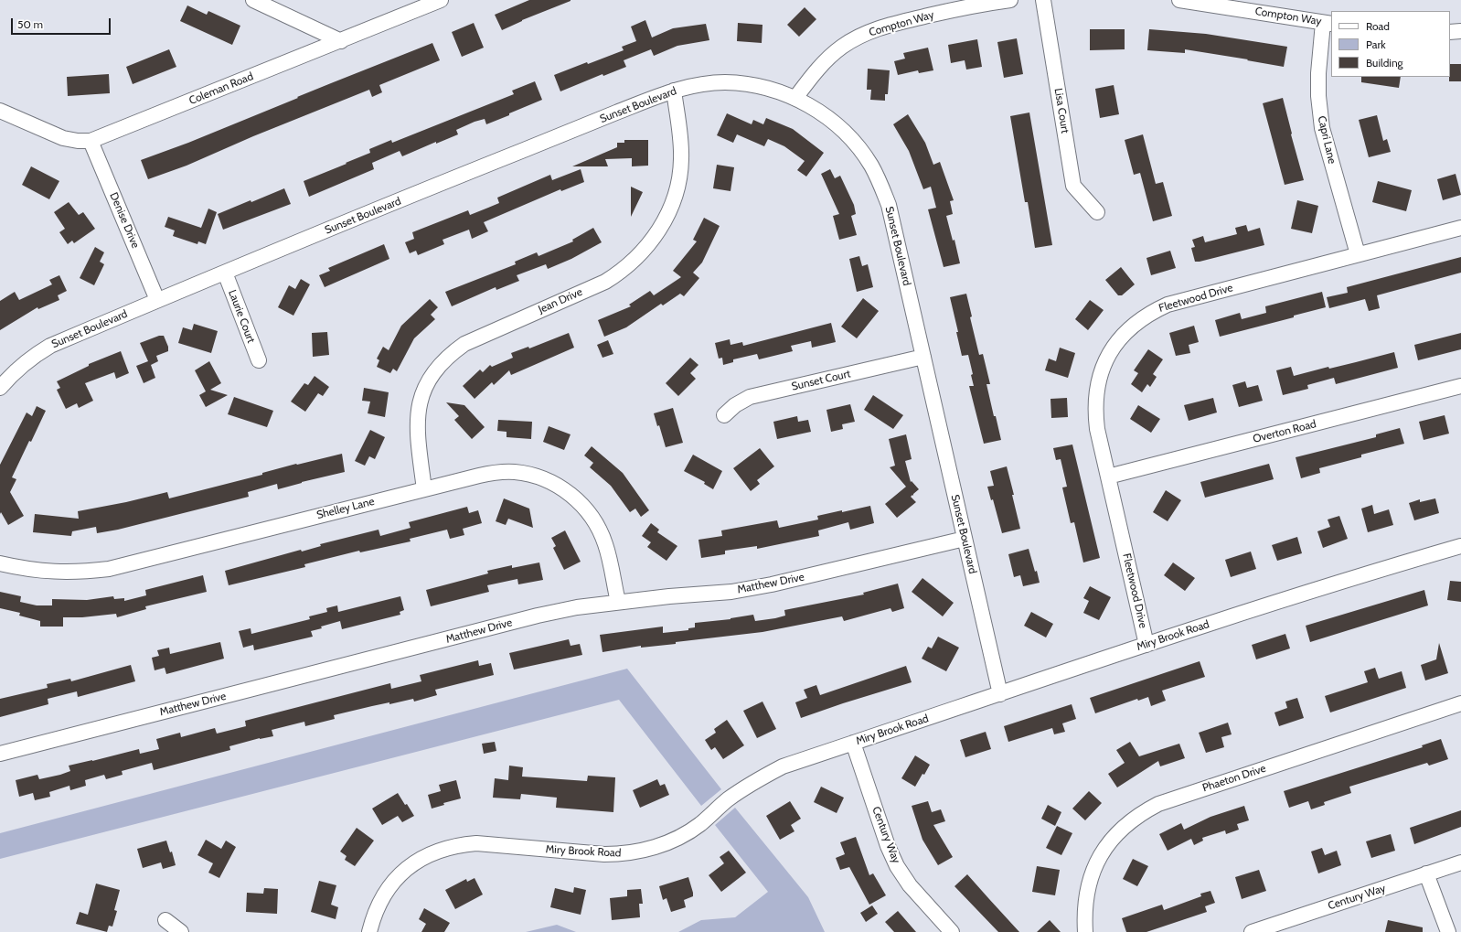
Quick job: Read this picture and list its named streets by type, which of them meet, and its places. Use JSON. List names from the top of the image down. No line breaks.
{"streets":{"street":["Compton Way","Coleman Road","Sunset Boulevard","Lisa Court","Capri Lane","Denise Drive","Fleetwood Drive","Jean Drive","Laurie Court","Sunset Court","Overton Road","Shelley Lane","Matthew Drive","Miry Brook Road","Phaeton Drive","Century Way"]},"crossings":[["Compton Way","Sunset Boulevard"],["Compton Way","Capri Lane"],["Coleman Road","Denise Drive"],["Sunset Boulevard","Denise Drive"],["Sunset Boulevard","Jean Drive"],["Sunset Boulevard","Laurie Court"],["Sunset Boulevard","Sunset Court"],["Sunset Boulevard","Matthew Drive"],["Sunset Boulevard","Miry Brook Road"],["Capri Lane","Fleetwood Drive"],["Fleetwood Drive","Overton Road"],["Fleetwood Drive","Miry Brook Road"],["Jean Drive","Shelley Lane"],["Shelley Lane","Matthew Drive"],["Miry Brook Road","Century Way"]],"legend":["Road","Park","Building"],"scale_bar":"50 m"}
